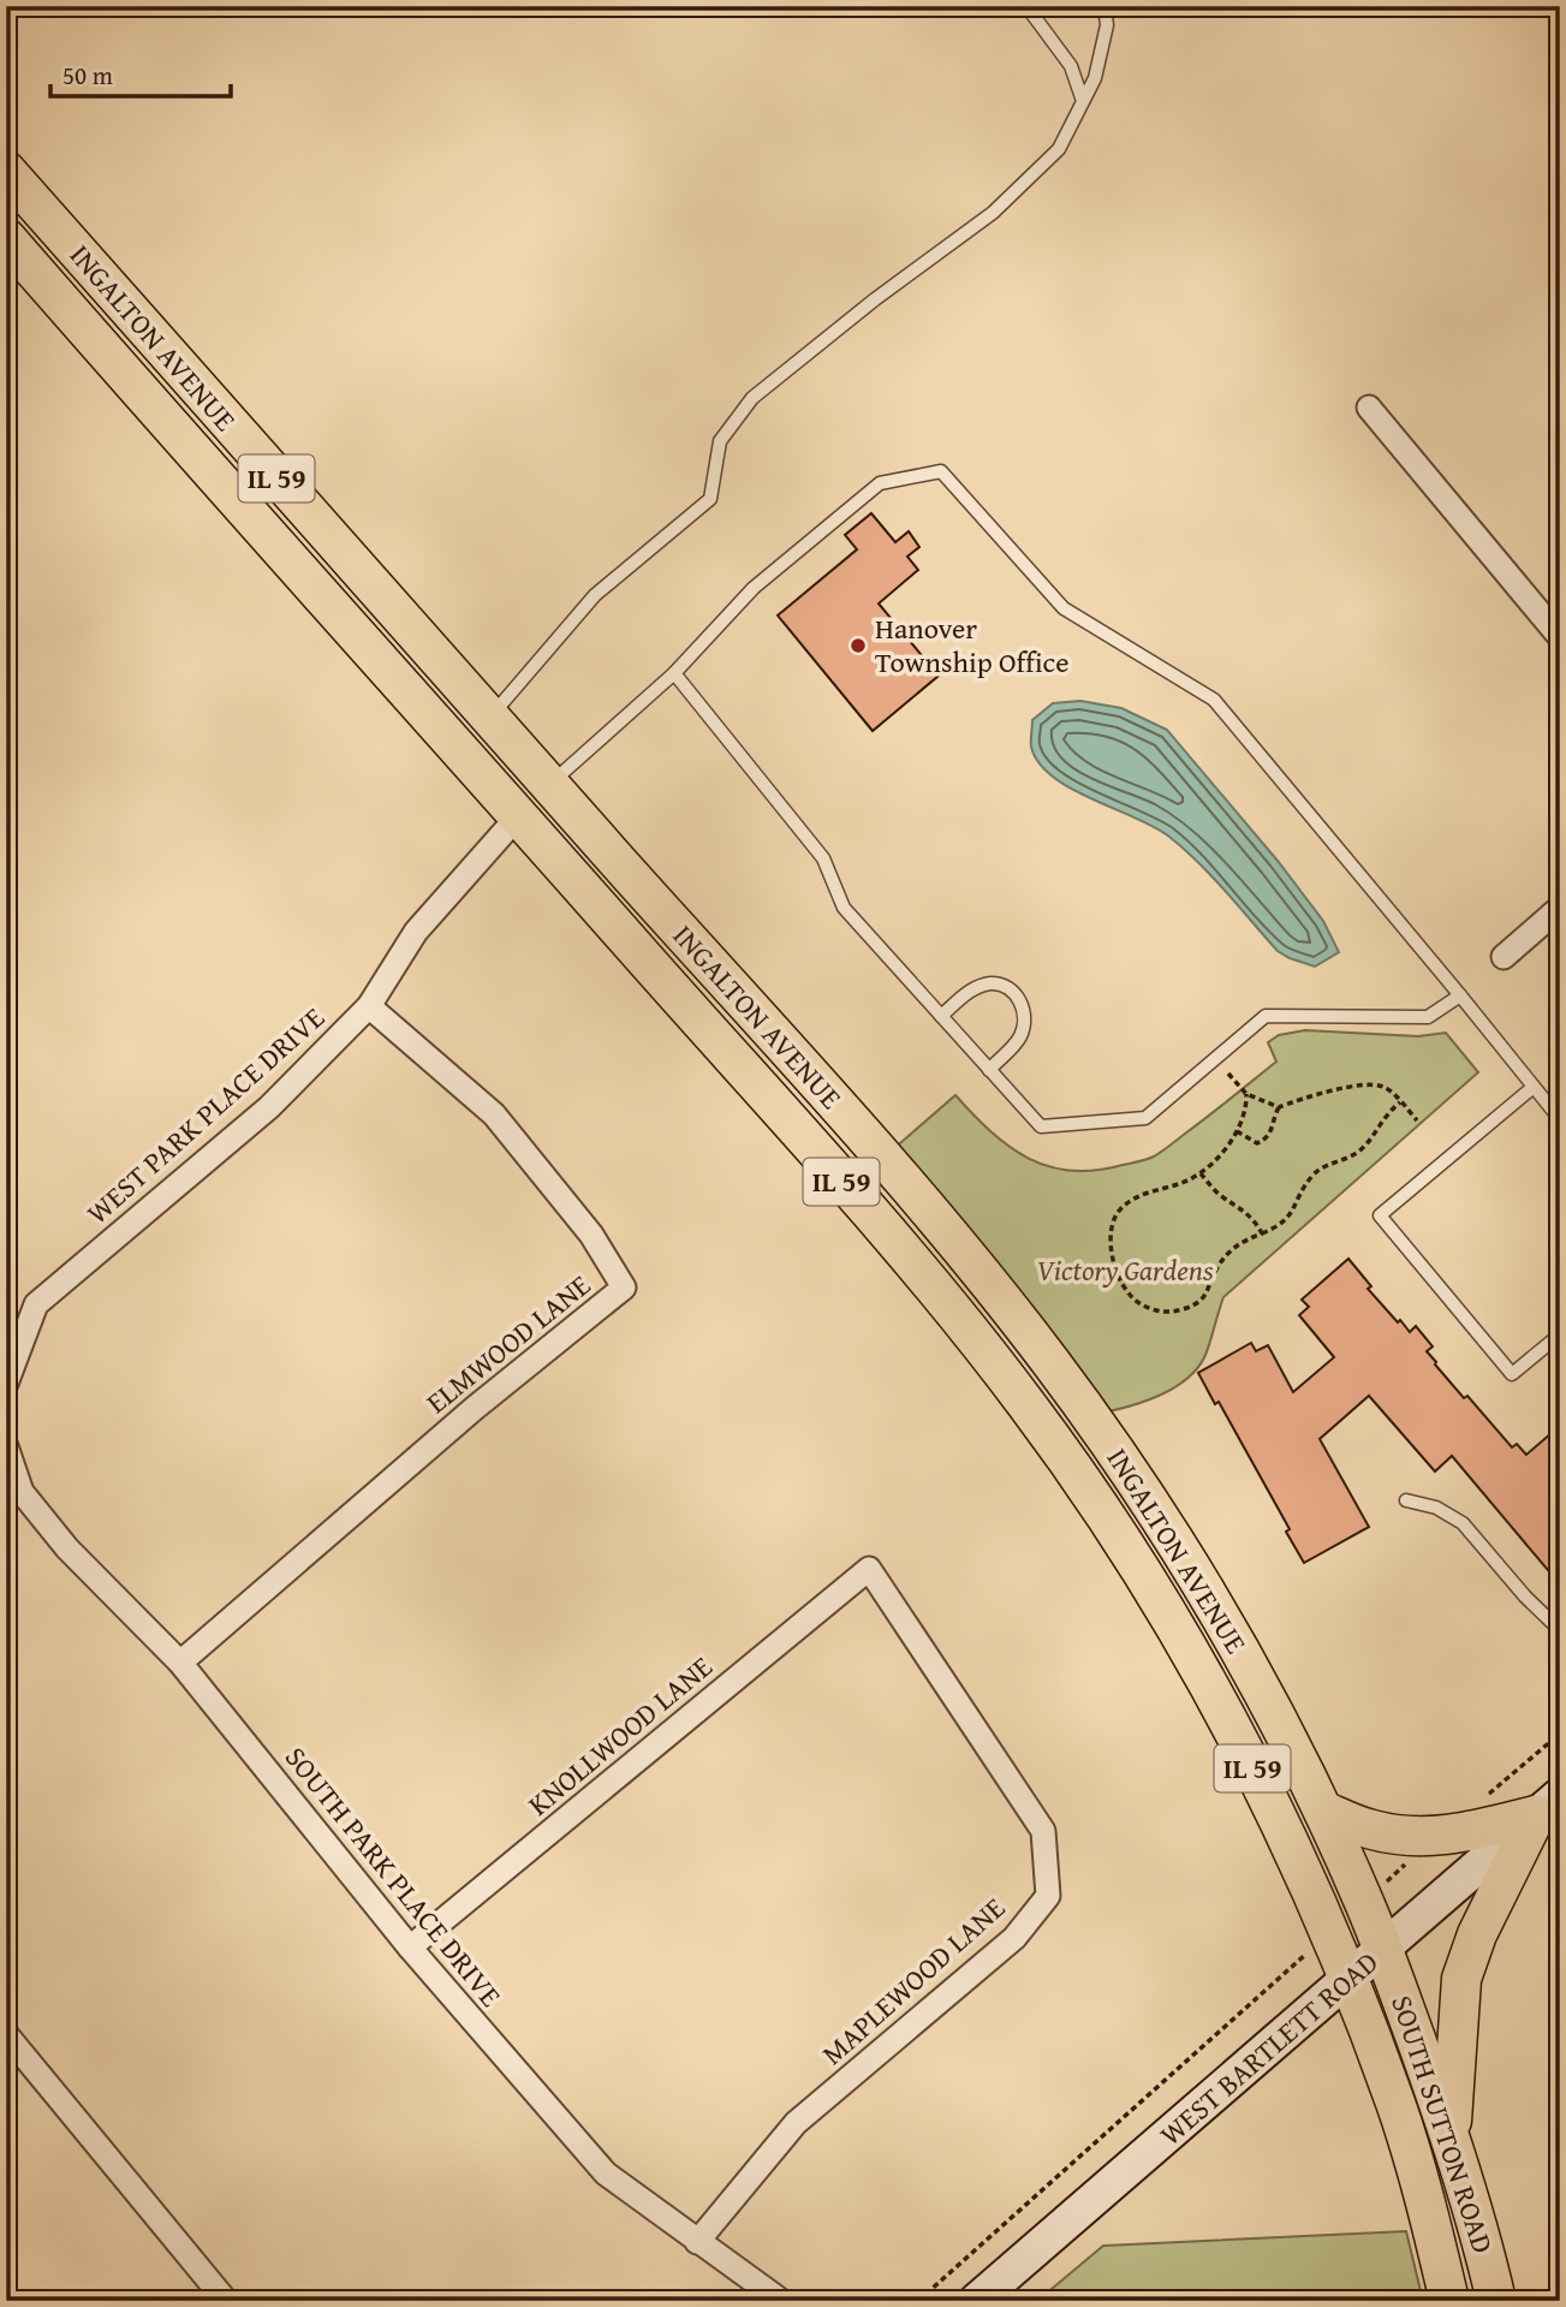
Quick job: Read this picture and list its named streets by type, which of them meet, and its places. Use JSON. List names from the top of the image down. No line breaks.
{"streets":{"main road":["INGALTON AVENUE","IL 59","SOUTH SUTTON ROAD"],"street":["WEST PARK PLACE DRIVE","ELMWOOD LANE","KNOLLWOOD LANE","SOUTH PARK PLACE DRIVE","MAPLEWOOD LANE","WEST BARTLETT ROAD"]},"crossings":[["INGALTON AVENUE","WEST PARK PLACE DRIVE"],["INGALTON AVENUE","WEST BARTLETT ROAD"],["INGALTON AVENUE","SOUTH SUTTON ROAD"],["WEST PARK PLACE DRIVE","ELMWOOD LANE"],["ELMWOOD LANE","SOUTH PARK PLACE DRIVE"],["KNOLLWOOD LANE","SOUTH PARK PLACE DRIVE"],["KNOLLWOOD LANE","MAPLEWOOD LANE"],["SOUTH PARK PLACE DRIVE","MAPLEWOOD LANE"],["WEST BARTLETT ROAD","SOUTH SUTTON ROAD"]],"parks":["Victory Gardens"],"places":["Hanover Township Office"],"scale_bar":"50 m"}
